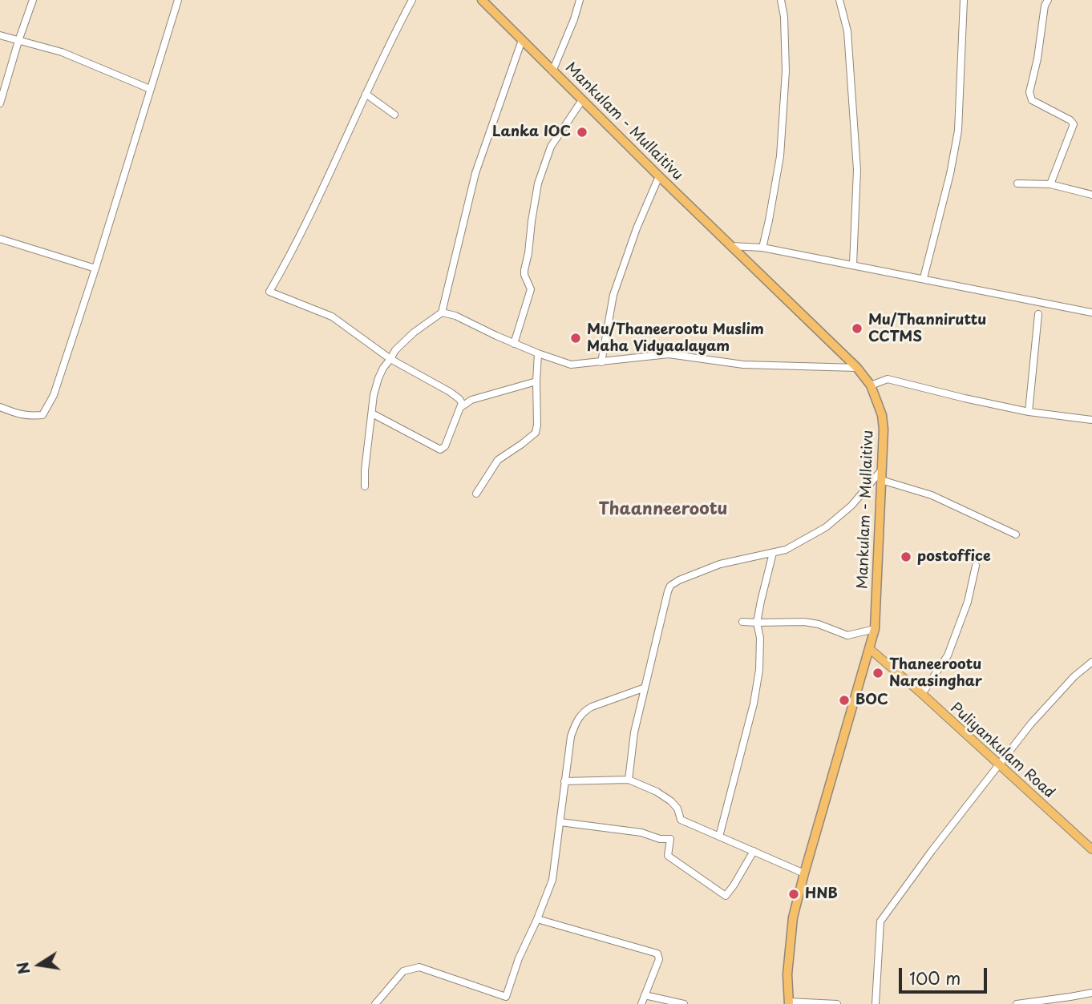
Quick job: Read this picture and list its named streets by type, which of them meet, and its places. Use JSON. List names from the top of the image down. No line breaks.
{"streets":{"highway":["Mankulam - Mullaitivu"],"main road":["Puliyankulam Road"]},"crossings":[["Mankulam - Mullaitivu","Puliyankulam Road"]],"districts":["Thaanneerootu"],"places":["Lanka IOC","Mu/Thanniruttu CCTMS","Mu/Thaneerootu Muslim Maha Vidyaalayam","postoffice","Thaneerootu Narasinghar","BOC","HNB"],"scale_bar":"100 m","north":"left"}
